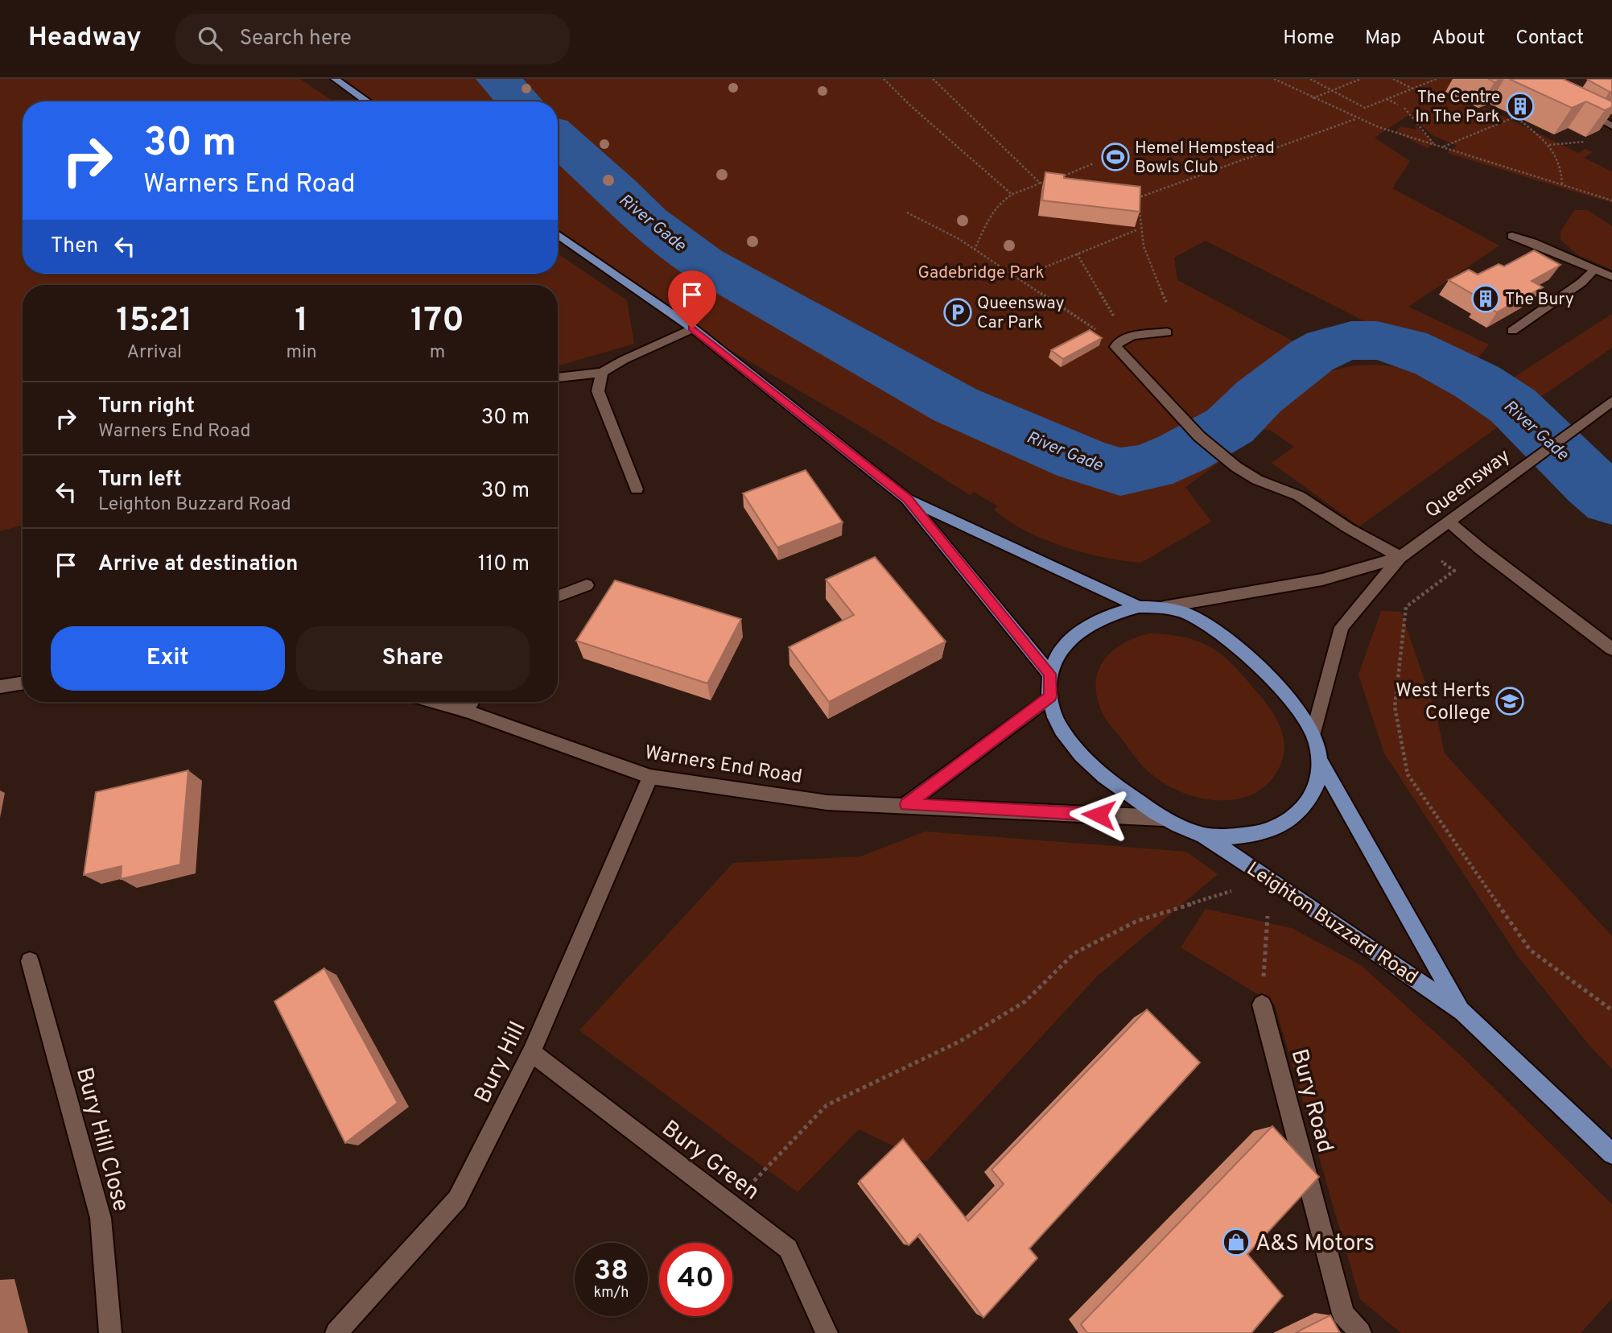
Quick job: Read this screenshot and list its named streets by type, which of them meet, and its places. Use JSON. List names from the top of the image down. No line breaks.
{"streets":{"main road":["Leighton Buzzard Road"],"street":["Queensway","Warners End Road","Bury Hill","Bury Road","Bury Hill Close","Bury Green"]},"crossings":[["Warners End Road","Leighton Buzzard Road"],["Warners End Road","Bury Hill"],["Bury Hill","Bury Green"]],"water":["River Gade"],"parks":["Gadebridge Park"],"places":{"building":["The Centre In The Park","The Bury"],"sports":["Hemel Hempstead Bowls Club"],"parking":["Queensway Car Park"],"school or university":["West Herts College"],"shop":["A&S Motors"]},"page":{"header":"Headway","search":"Search here","nav":["Home","Map","About","Contact"],"turn":["30 m","Warners End Road"],"then":"Then","eta":["15:21","Arrival","1","min","170","m"],"list":[{"name":"Turn right","note":"Warners End Road","value":"30 m"},{"name":"Turn left","note":"Leighton Buzzard Road","value":"30 m"},{"name":"Arrive at destination","value":"110 m"}],"buttons":["Exit","Share"],"speed":"38 km/h","limit":"40"}}
